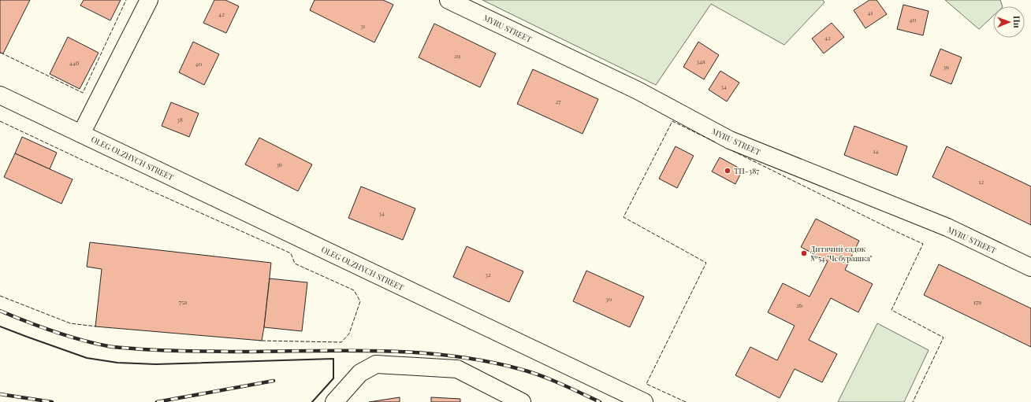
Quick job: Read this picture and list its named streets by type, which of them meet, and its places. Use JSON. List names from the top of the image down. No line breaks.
{"streets":{"street":["MYRU STREET","OLEG OLZHYCH STREET"]},"places":["ТП-387","Дитячий садок №54 \"Чебурашка\""],"house_numbers":["41","42","40","31","42","29","34а","44б","40","39","34","27","38","14","36","12","34","32","30","75а","17а","26"],"north":"right"}
